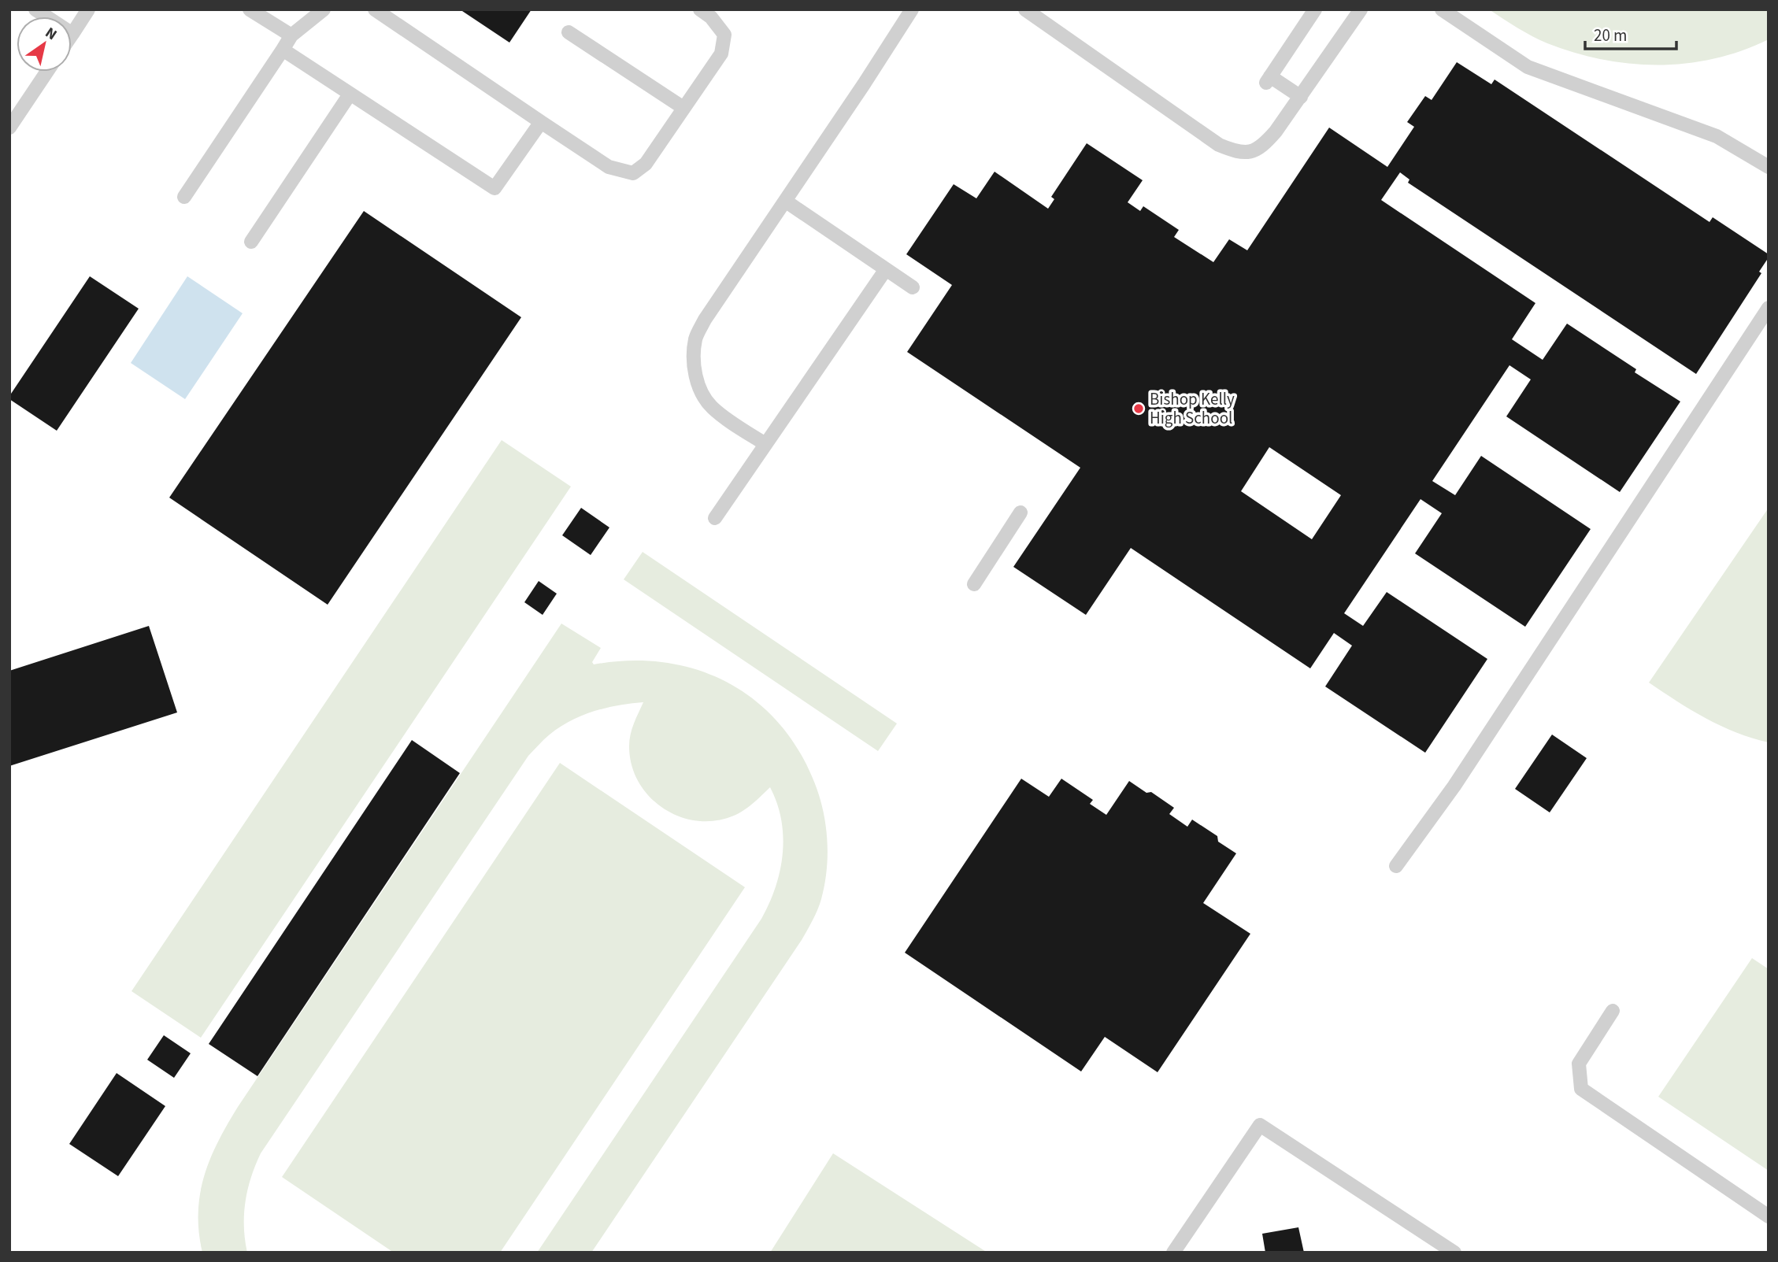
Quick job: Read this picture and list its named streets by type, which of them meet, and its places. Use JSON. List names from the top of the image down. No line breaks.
{"places":["Bishop Kelly High School"],"scale_bar":"20 m","north":"top right"}
